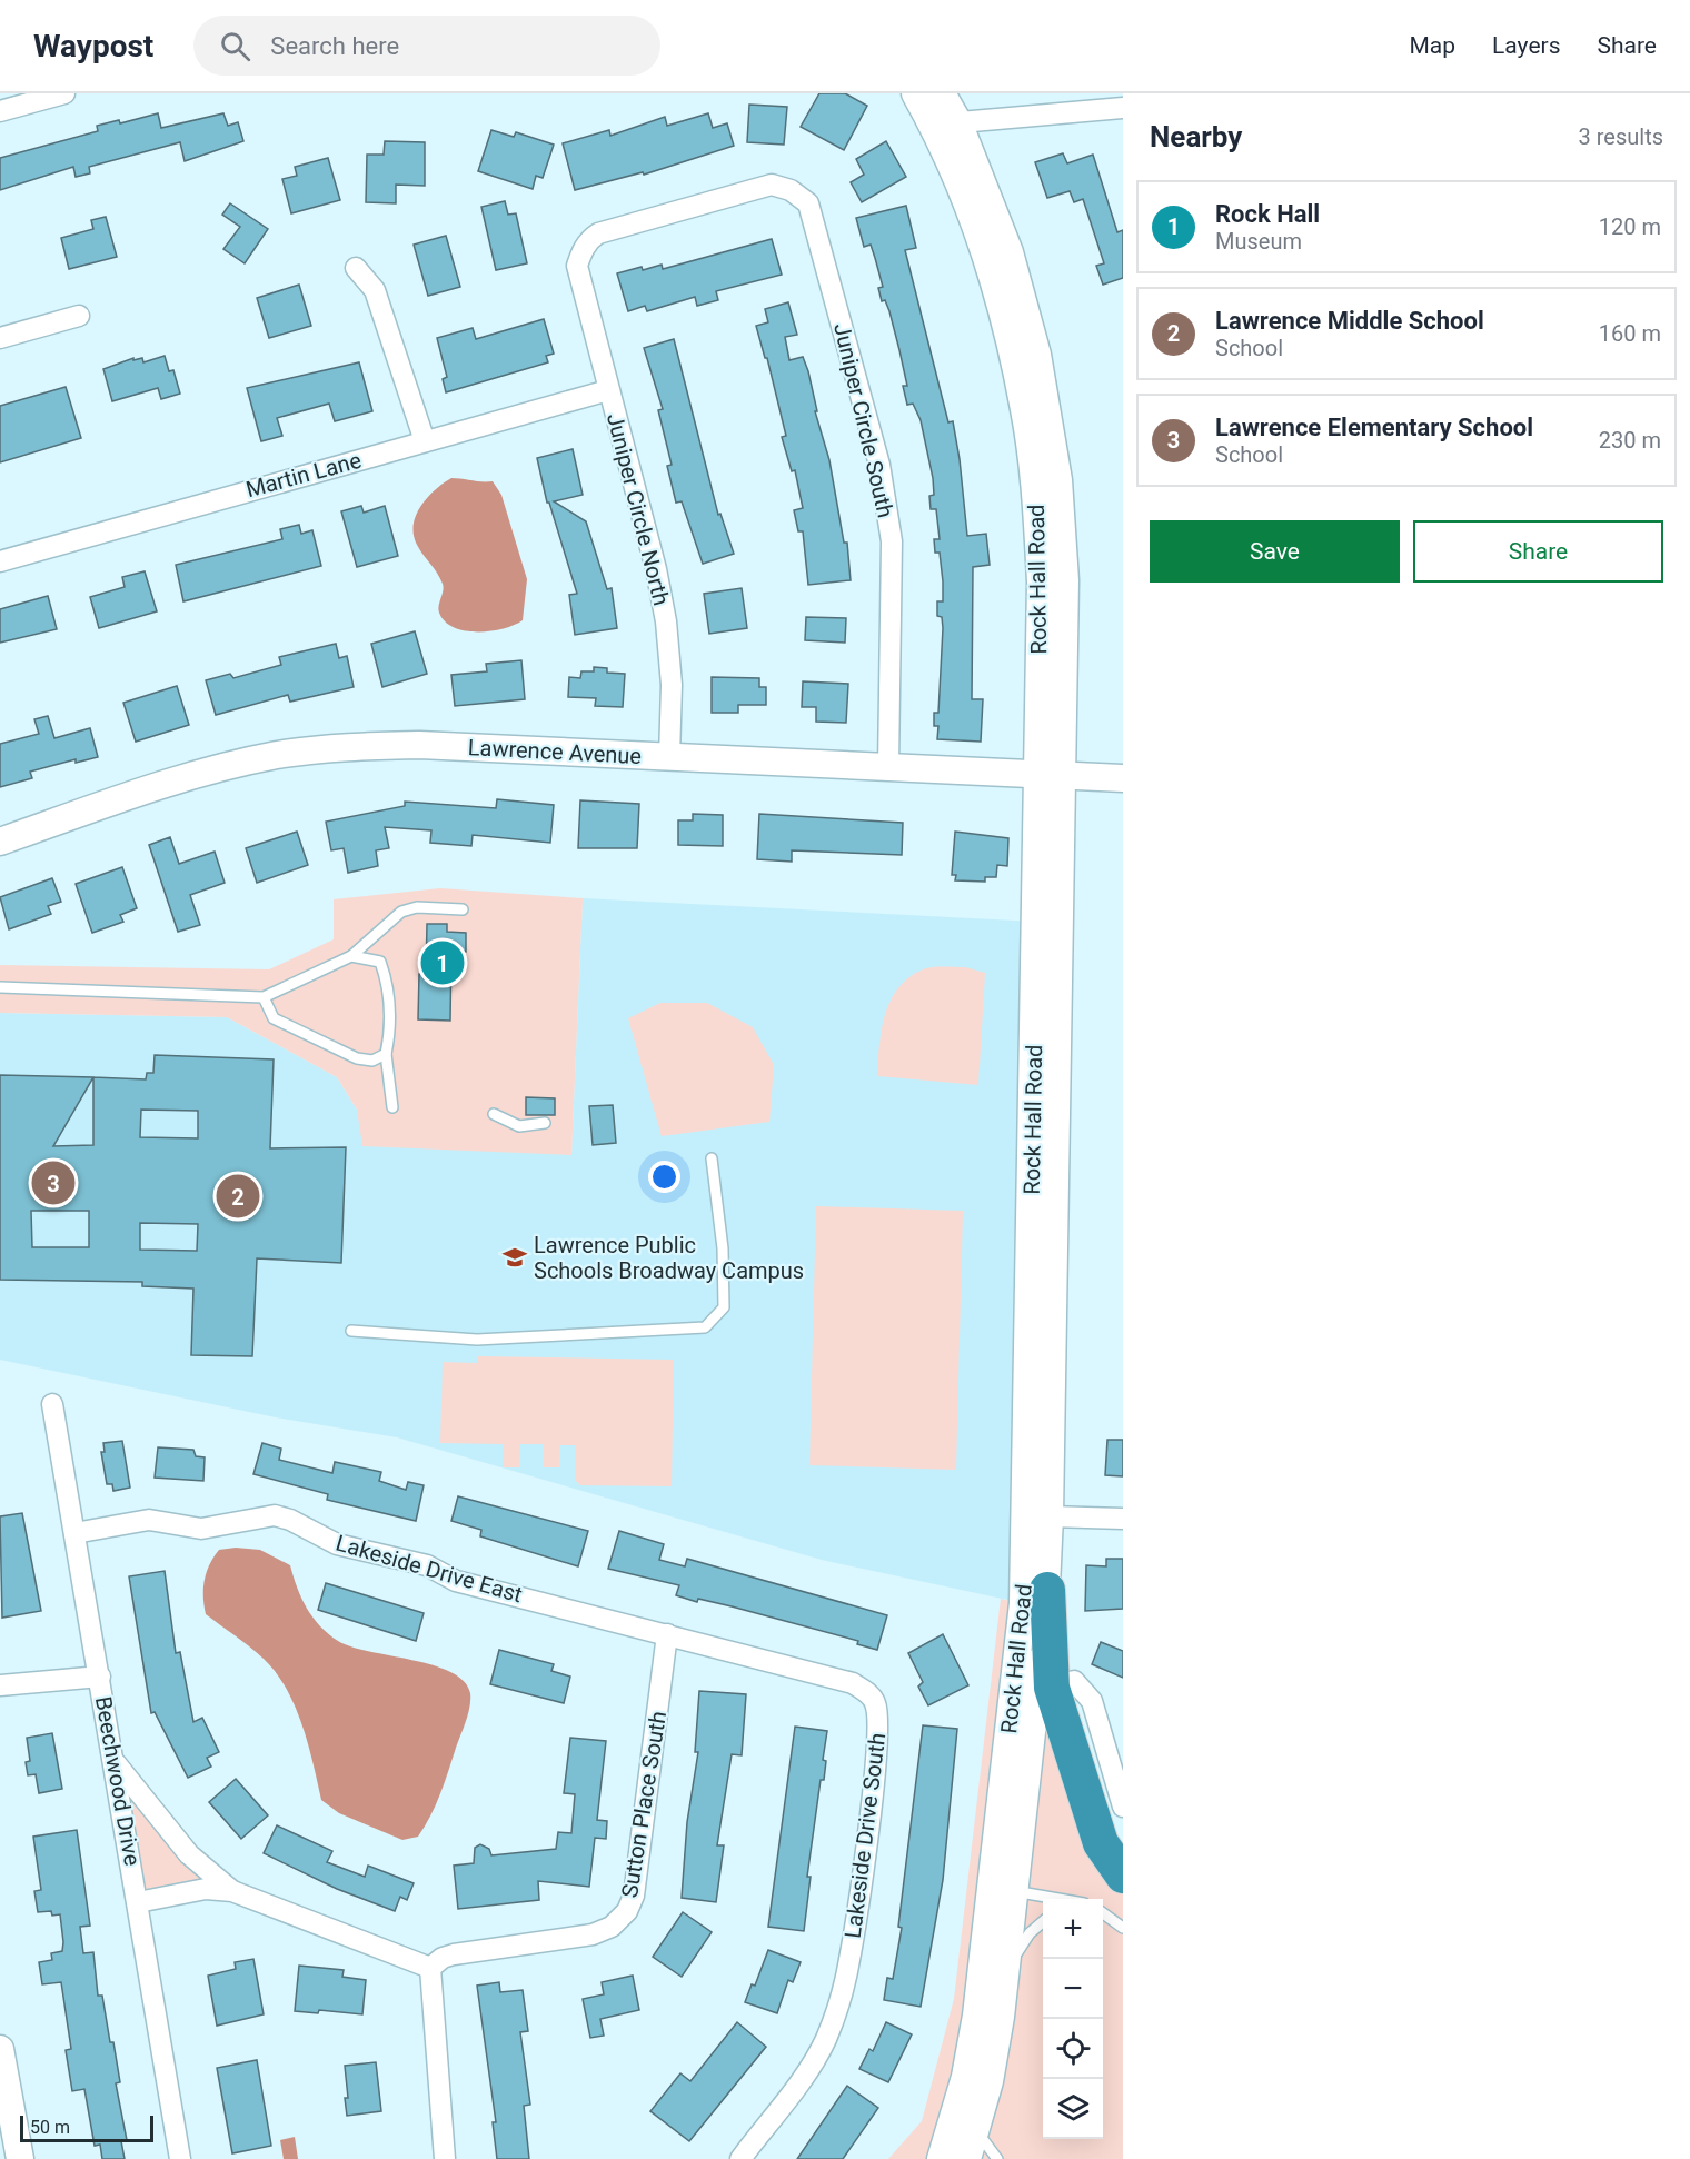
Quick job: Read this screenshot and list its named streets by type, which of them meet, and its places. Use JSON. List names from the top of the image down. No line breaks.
{"streets":{"main road":["Rock Hall Road","Lawrence Avenue"],"street":["Juniper Circle South","Martin Lane","Juniper Circle North","Lakeside Drive East","Beechwood Drive","Sutton Place South","Lakeside Drive South"]},"crossings":[["Juniper Circle South","Juniper Circle North"],["Juniper Circle South","Lawrence Avenue"],["Martin Lane","Juniper Circle North"],["Juniper Circle North","Lawrence Avenue"],["Rock Hall Road","Lawrence Avenue"],["Lakeside Drive East","Beechwood Drive"],["Lakeside Drive East","Sutton Place South"],["Lakeside Drive East","Lakeside Drive South"],["Sutton Place South","Lakeside Drive South"]],"places":{"school or university":["Lawrence Public Schools Broadway Campus"]},"scale_bar":"50 m","page":{"header":"Waypost","search":"Search here","nav":["Map","Layers","Share"],"heading":["Nearby","3 results"],"list":[{"mark":"1","name":"Rock Hall","note":"Museum","value":"120 m"},{"mark":"2","name":"Lawrence Middle School","note":"School","value":"160 m"},{"mark":"3","name":"Lawrence Elementary School","note":"School","value":"230 m"}],"buttons":["Save","Share"],"pins":["1","3","2"],"map_buttons":["+","−"],"scale":"50 m"}}
